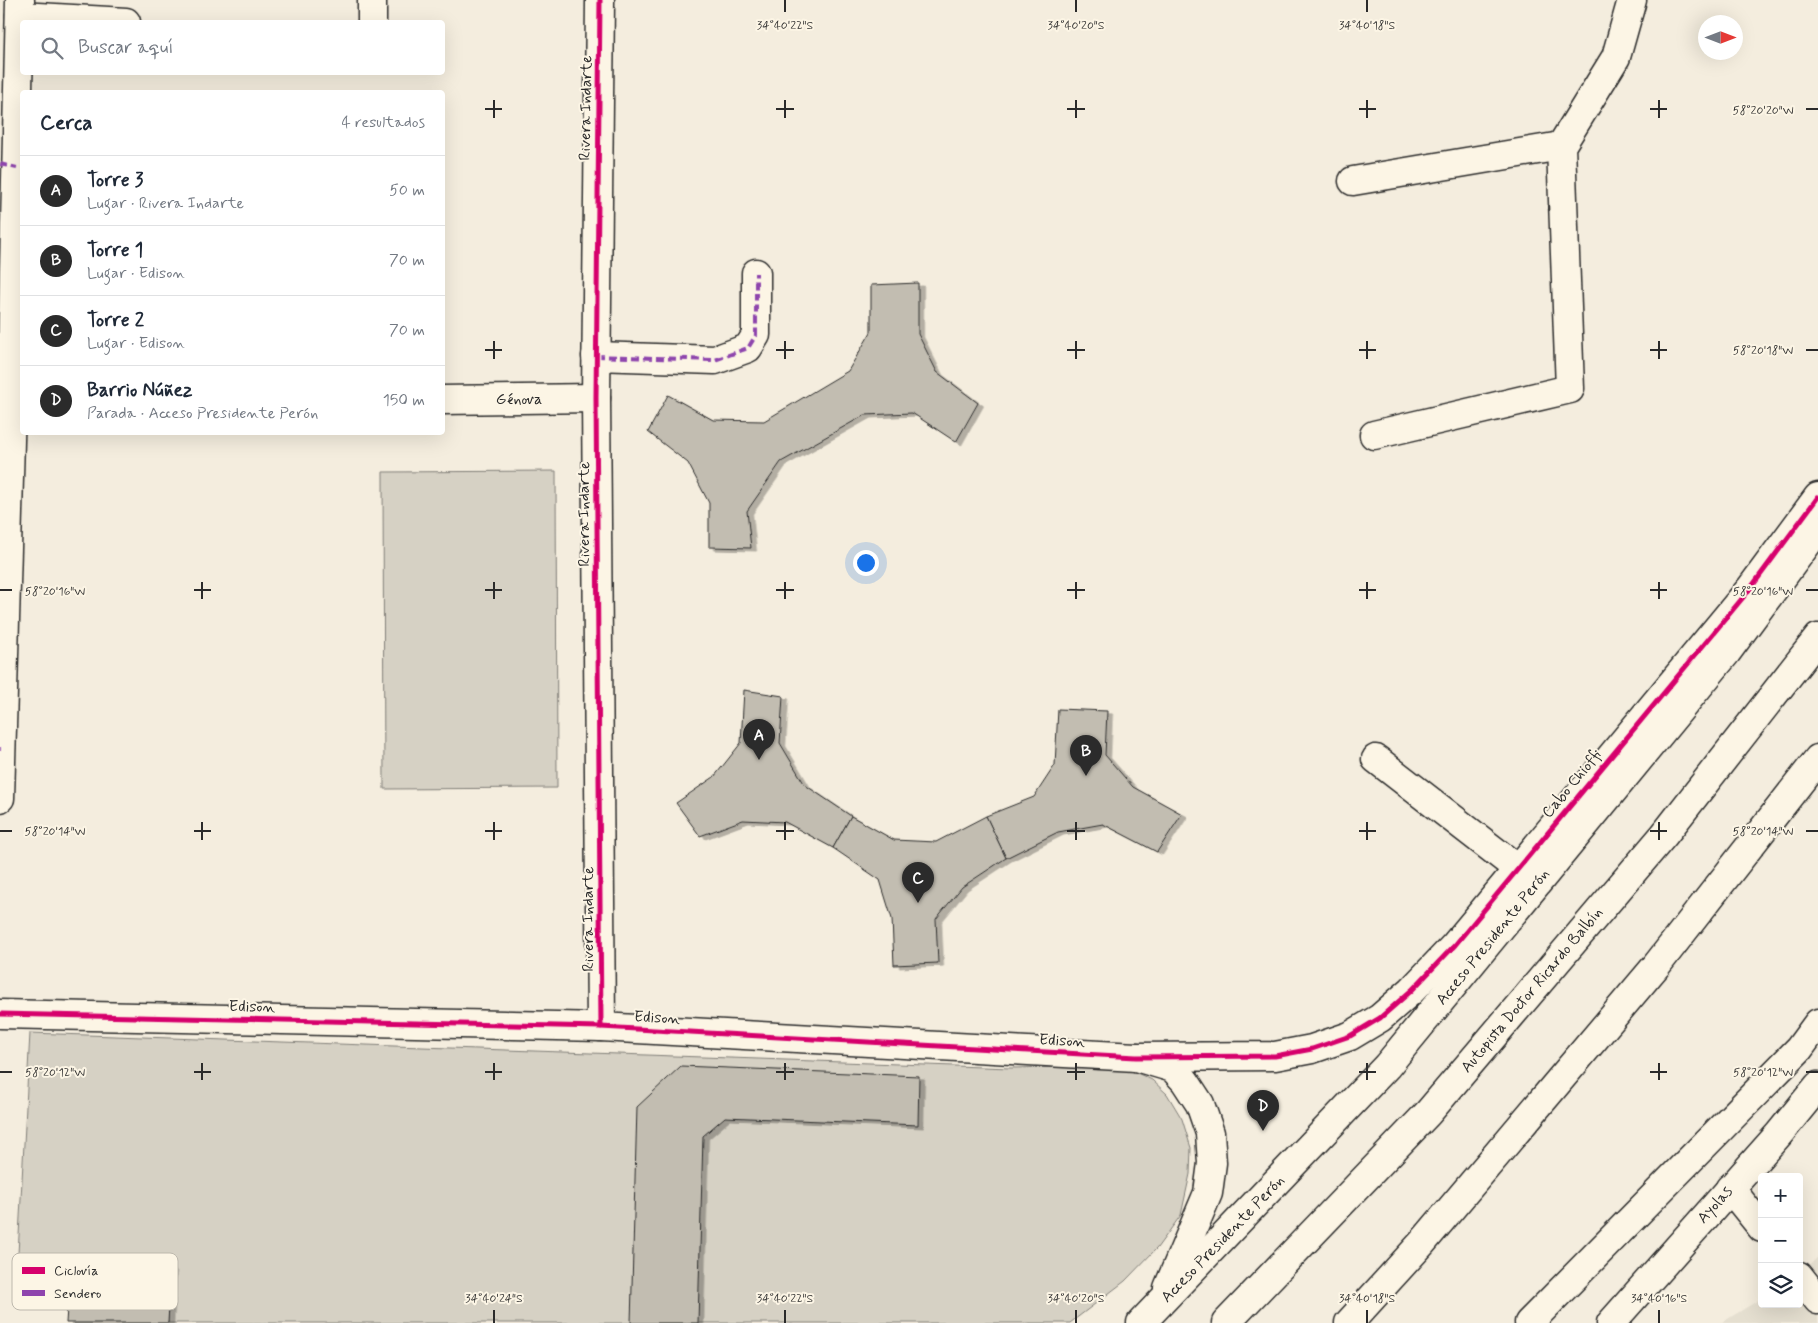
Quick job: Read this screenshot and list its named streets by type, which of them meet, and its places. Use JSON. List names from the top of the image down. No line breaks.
{"streets":{"main road":["Rivera Indarte","Génova","Cabo Chioffi","Acceso Presidente Perón","Autopista Doctor Ricardo Balbín","Edison","Ayolas"]},"crossings":[["Rivera Indarte","Génova"],["Rivera Indarte","Edison"],["Cabo Chioffi","Edison"]],"legend":["Ciclovía","Sendero"],"north":"right","page":{"search":"Buscar aquí","heading":["Cerca","4 resultados"],"list":[{"mark":"A","name":"Torre 3","note":"Lugar · Rivera Indarte","value":"50 m"},{"mark":"B","name":"Torre 1","note":"Lugar · Edison","value":"70 m"},{"mark":"C","name":"Torre 2","note":"Lugar · Edison","value":"70 m"},{"mark":"D","name":"Barrio Núñez","note":"Parada · Acceso Presidente Perón","value":"150 m"}],"pins":["A","B","C","D"],"map_buttons":["+","−"]},"coordinates":["34°40'22\"S","34°40'20\"S","34°40'18\"S","58°20'20\"W","58°20'18\"W","58°20'16\"W","58°20'14\"W","58°20'12\"W","34°40'24\"S","34°40'16\"S"]}
